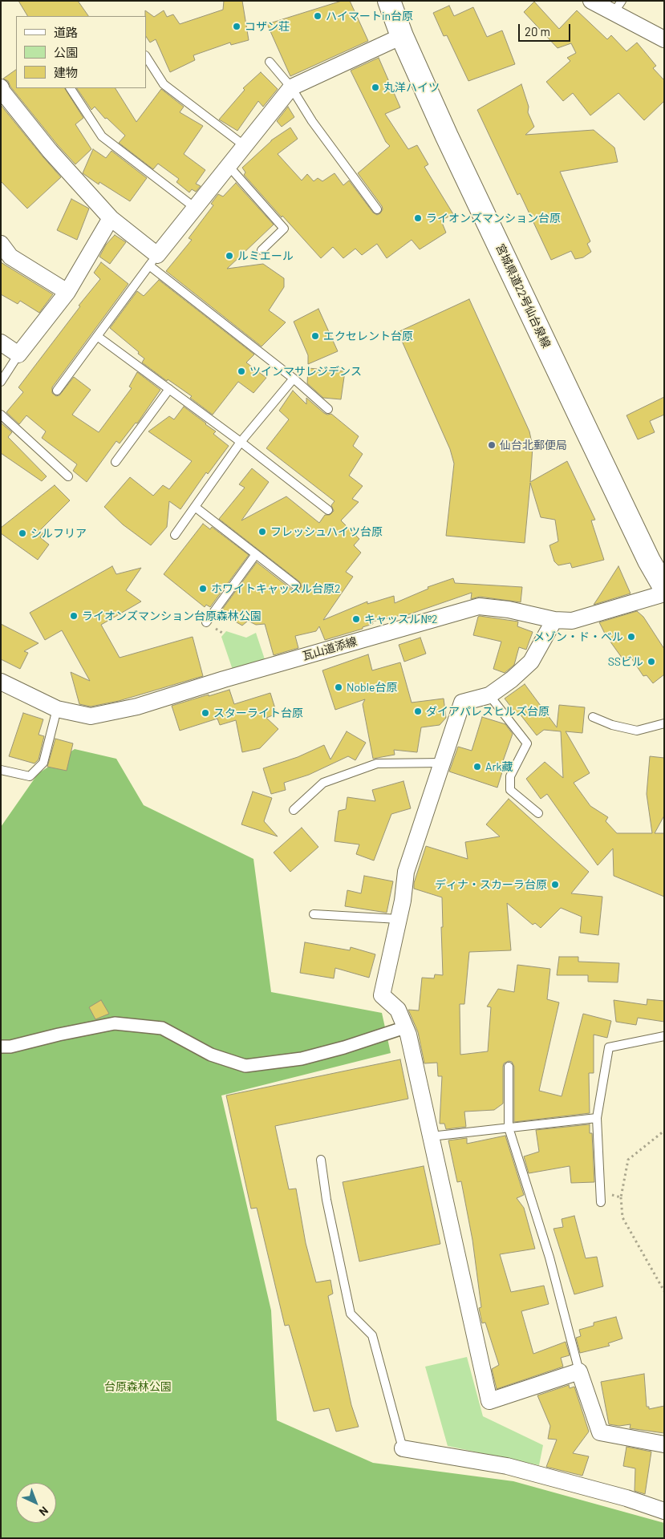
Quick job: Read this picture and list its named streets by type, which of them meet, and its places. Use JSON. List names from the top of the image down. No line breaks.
{"streets":{"main road":["宮城県道22号仙台泉線"],"street":["瓦山道添線"]},"parks":["台原森林公園"],"places":["ハイマートin台原","コザン荘","丸洋ハイツ","ライオンズマンション台原","ルミエール","エクセレント台原","ツインマサレジデンス","仙台北郵便局","フレッシュハイツ台原","シルフリア","ホワイトキャッスル台原2","ライオンズマンション台原森林公園","キャッスル№2","メゾン・ド・ベル","SSビル","Noble台原","ダイアパレスヒルズ台原","スターライト台原","Ark藏","ディナ・スカーラ台原"],"legend":["道路","公園","建物"],"scale_bar":"20 m","north":"bottom right"}
